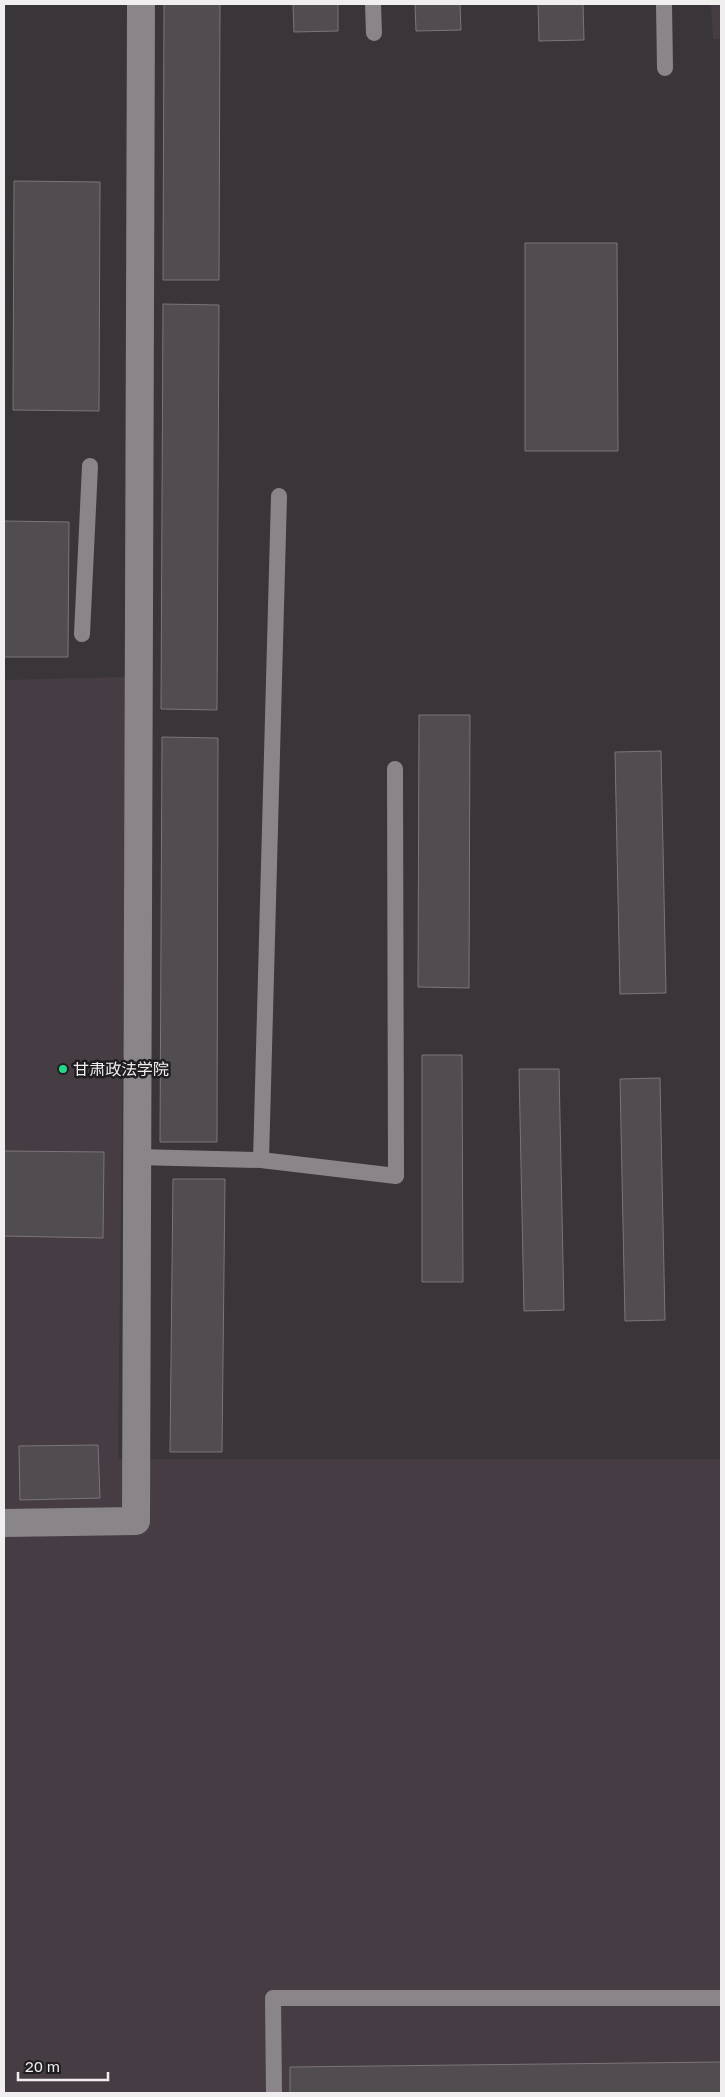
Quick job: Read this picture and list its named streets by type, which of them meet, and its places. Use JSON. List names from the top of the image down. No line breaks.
{"places":["甘肃政法学院"],"scale_bar":"20 m"}
